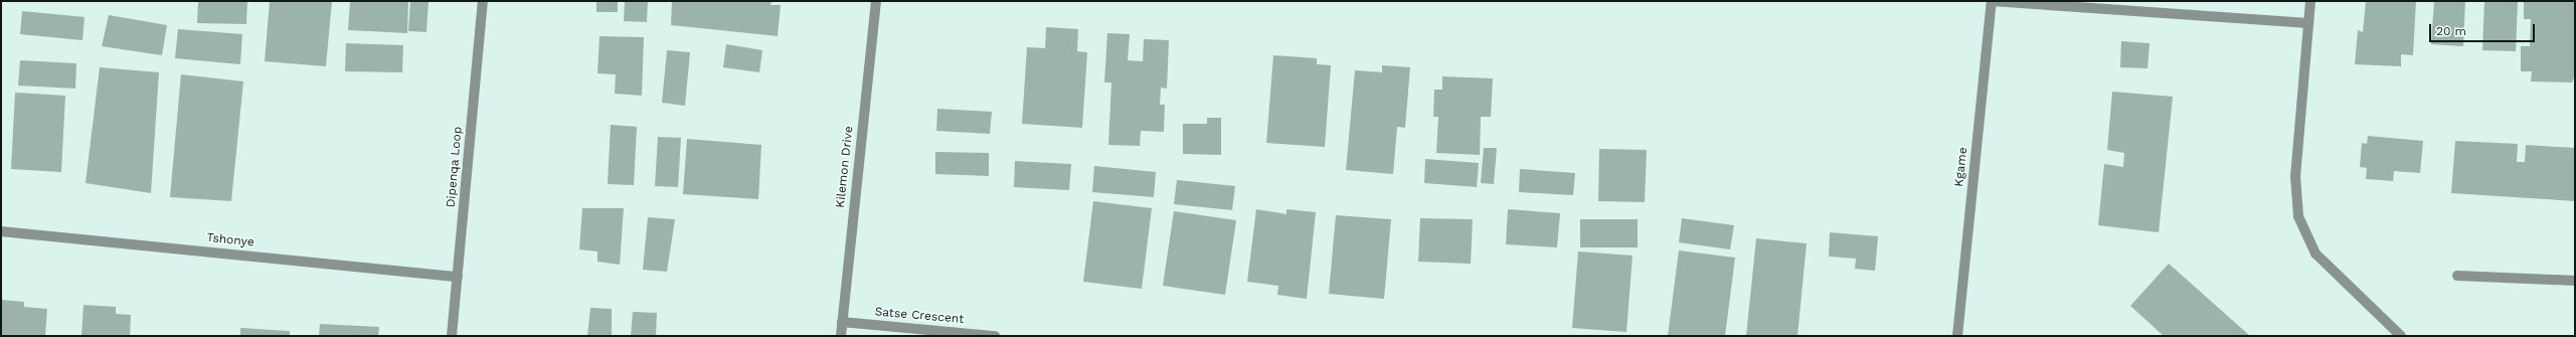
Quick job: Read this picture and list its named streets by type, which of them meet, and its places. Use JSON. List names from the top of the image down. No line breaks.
{"streets":{"street":["Dipenqa Loop","Kilemon Drive","Kgame","Tshonye","Satse Crescent"]},"crossings":[["Dipenqa Loop","Tshonye"],["Kilemon Drive","Satse Crescent"]],"scale_bar":"20 m"}
